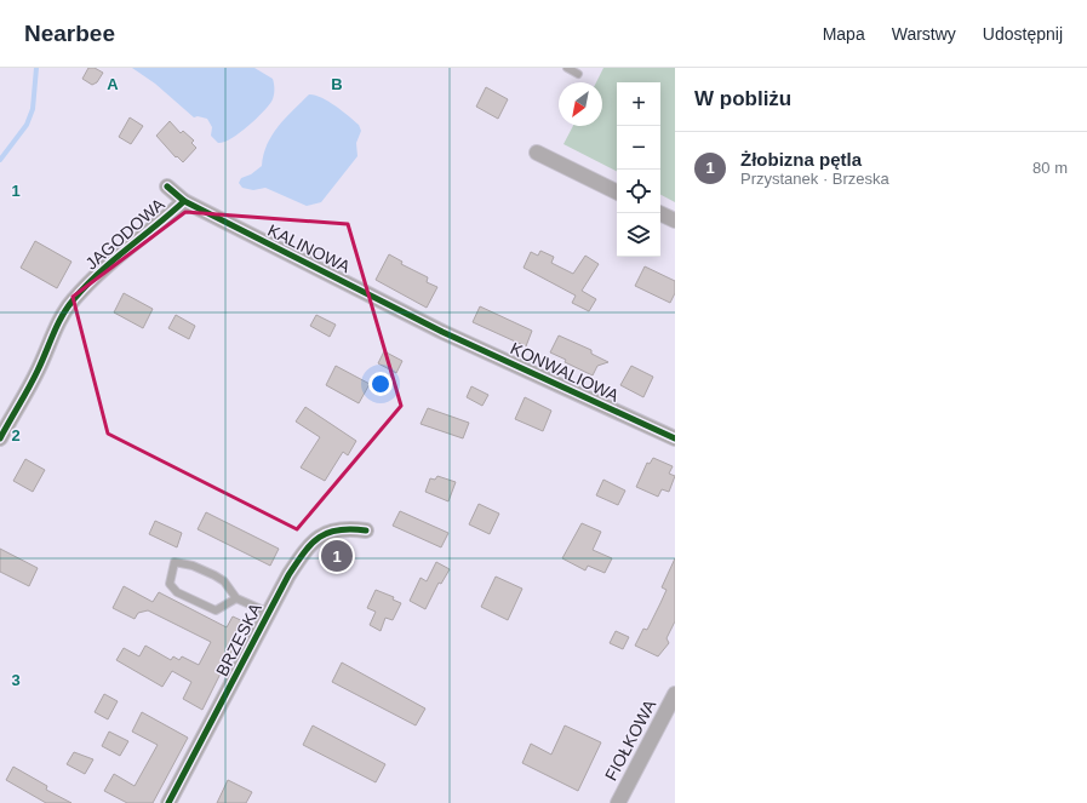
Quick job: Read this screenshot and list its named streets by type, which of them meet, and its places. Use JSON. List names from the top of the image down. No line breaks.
{"streets":{"street":["JAGODOWA","KALINOWA","KONWALIOWA","BRZESKA","FIOŁKOWA"]},"crossings":[["JAGODOWA","KALINOWA"],["KALINOWA","KONWALIOWA"]],"north":"bottom left","page":{"header":"Nearbee","nav":["Mapa","Warstwy","Udostępnij"],"heading":"W pobliżu","map_buttons":["+","−"],"list":[{"mark":"1","name":"Żłobizna pętla","note":"Przystanek · Brzeska","value":"80 m"}],"pins":"1"},"grid":{"columns":["A","B"],"rows":["1","2","3"]}}
